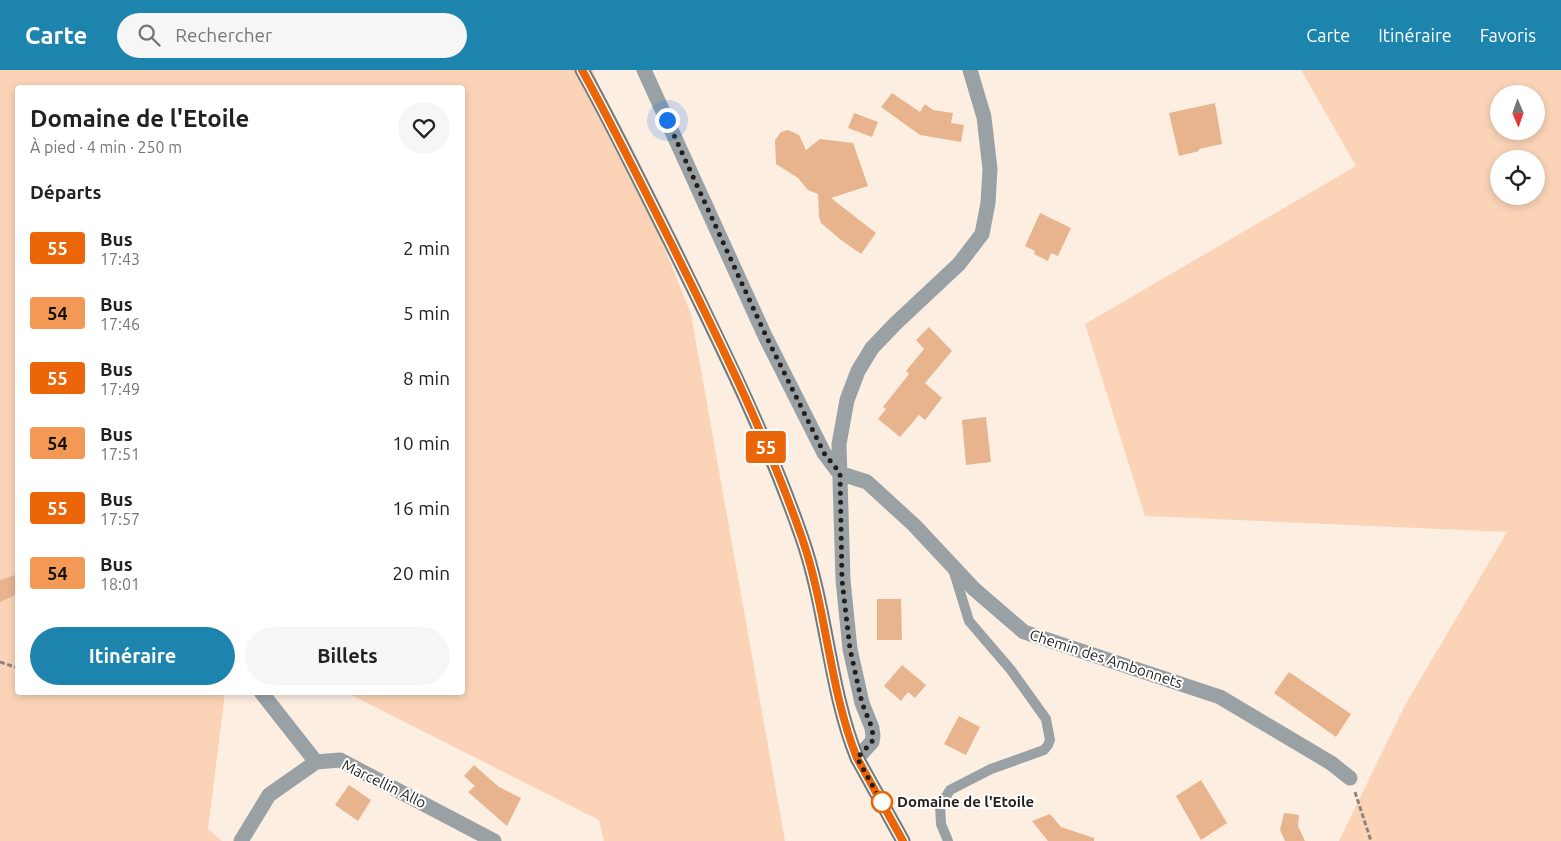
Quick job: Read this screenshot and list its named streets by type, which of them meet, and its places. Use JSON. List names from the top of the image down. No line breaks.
{"streets":{"street":["Chemin des Ambonnets","Marcellin Allo"]},"places":["Domaine de l'Etoile"],"lines":["bus line 55"],"north":"bottom","page":{"header":"Carte","search":"Rechercher","nav":["Carte","Itinéraire","Favoris"],"on_map":"55","heading":[["Domaine de l'Etoile","À pied · 4 min · 250 m"],"Départs"],"list":[{"mark":"55","name":"Bus","note":"17:43","value":"2 min"},{"mark":"54","name":"Bus","note":"17:46","value":"5 min"},{"mark":"55","name":"Bus","note":"17:49","value":"8 min"},{"mark":"54","name":"Bus","note":"17:51","value":"10 min"},{"mark":"55","name":"Bus","note":"17:57","value":"16 min"},{"mark":"54","name":"Bus","note":"18:01","value":"20 min"}],"buttons":["Itinéraire","Billets"]}}
